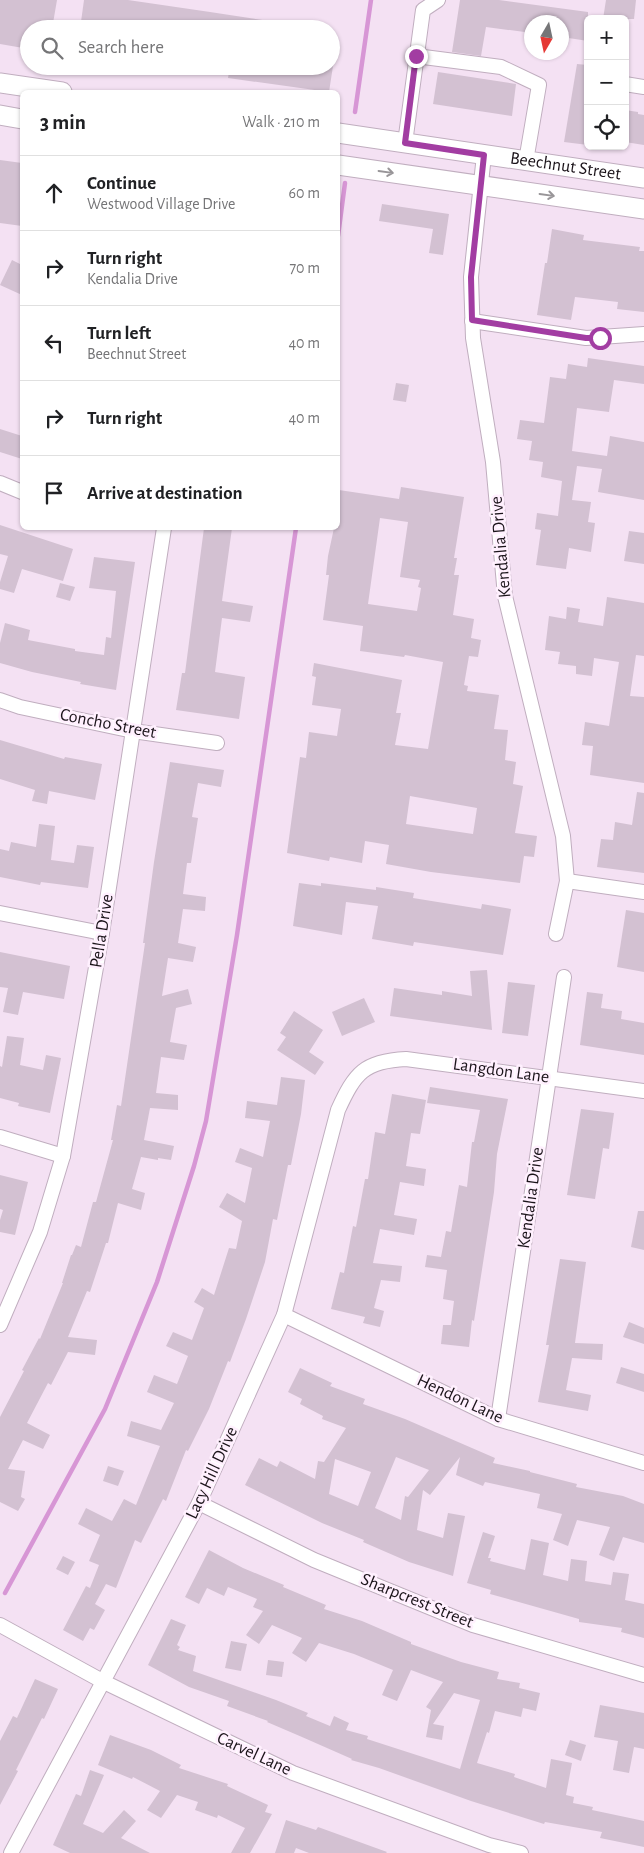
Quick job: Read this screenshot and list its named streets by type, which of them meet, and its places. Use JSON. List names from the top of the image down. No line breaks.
{"streets":{"main road":["Beechnut Street"],"street":["Kendalia Drive","Concho Street","Pella Drive","Langdon Lane","Hendon Lane","Lacy Hill Drive","Sharpcrest Street","Carvel Lane"]},"crossings":[["Beechnut Street","Kendalia Drive"],["Kendalia Drive","Langdon Lane"],["Kendalia Drive","Hendon Lane"],["Concho Street","Pella Drive"],["Langdon Lane","Lacy Hill Drive"],["Hendon Lane","Lacy Hill Drive"],["Lacy Hill Drive","Sharpcrest Street"],["Lacy Hill Drive","Carvel Lane"]],"north":"bottom","page":{"map_buttons":["+","−"],"search":"Search here","heading":["3 min","Walk · 210 m"],"list":[["Continue","Westwood Village Drive","60 m"],["Turn right","Kendalia Drive","70 m"],["Turn left","Beechnut Street","40 m"],["Turn right","40 m"],"Arrive at destination"]}}
